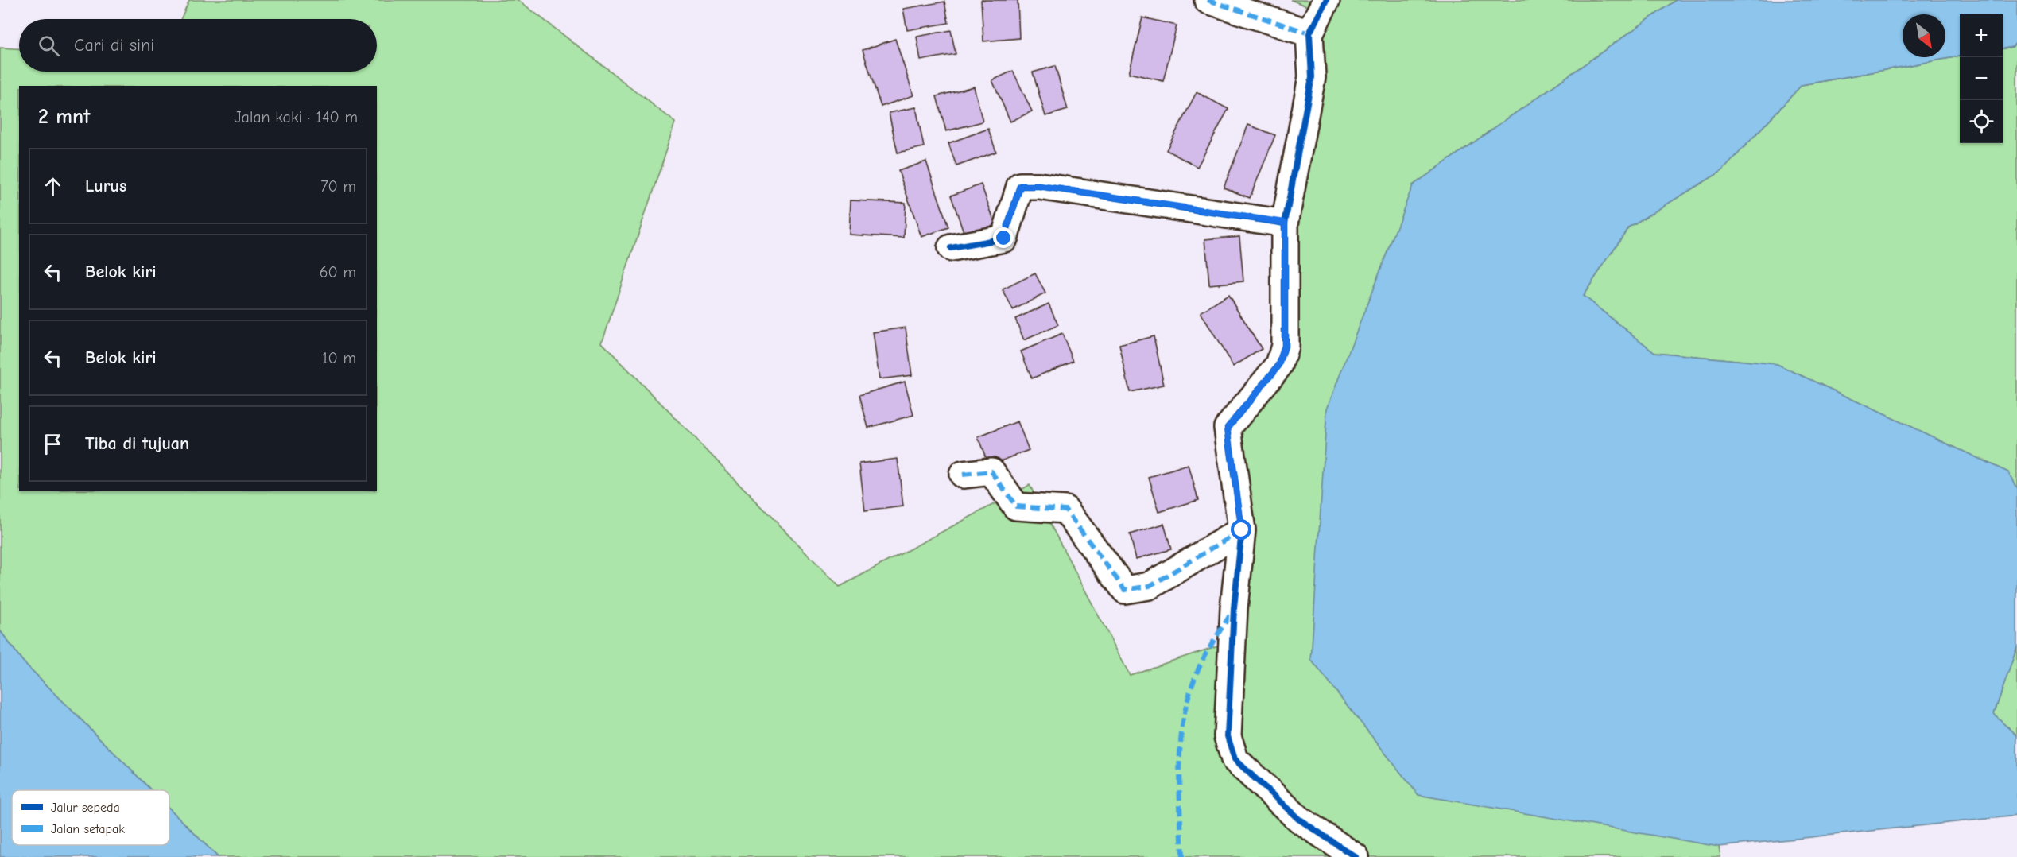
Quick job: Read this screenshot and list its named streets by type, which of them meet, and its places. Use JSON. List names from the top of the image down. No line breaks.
{"legend":["Jalur sepeda","Jalan setapak"],"north":"bottom right","page":{"map_buttons":["+","−"],"search":"Cari di sini","heading":["2 mnt","Jalan kaki · 140 m"],"list":[["Lurus","70 m"],["Belok kiri","60 m"],["Belok kiri","10 m"],"Tiba di tujuan"]}}
